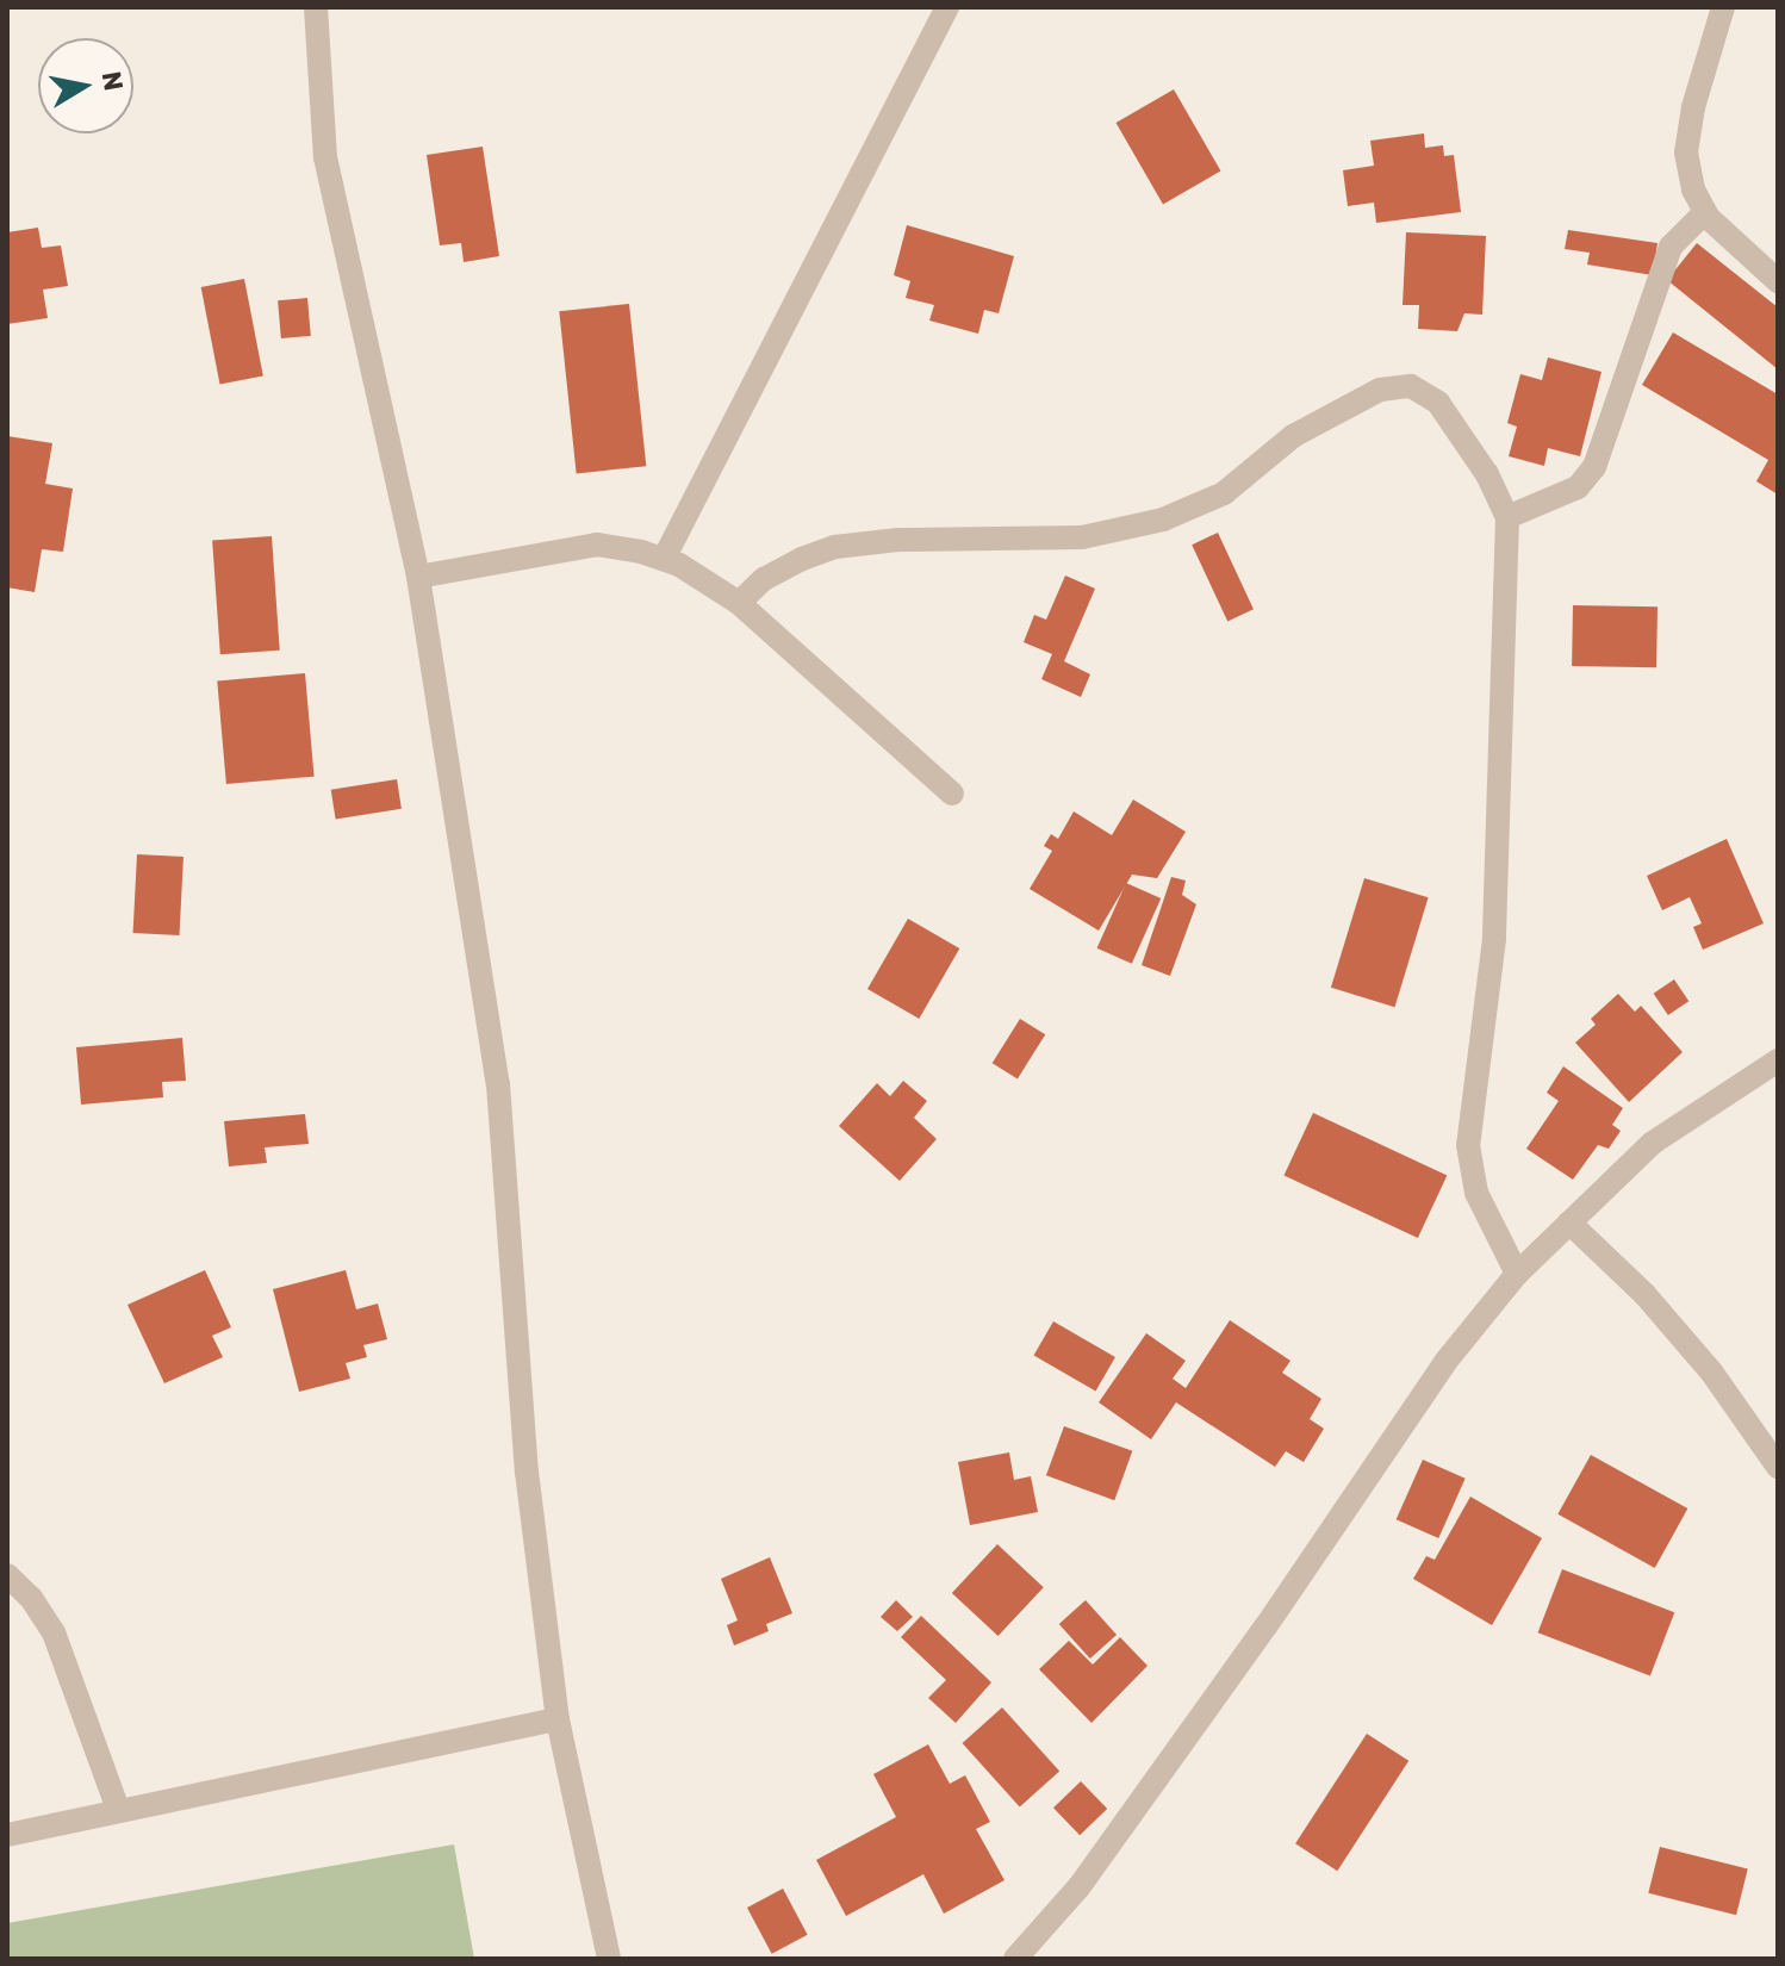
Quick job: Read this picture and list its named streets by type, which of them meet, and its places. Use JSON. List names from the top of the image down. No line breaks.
{"north":"right"}
